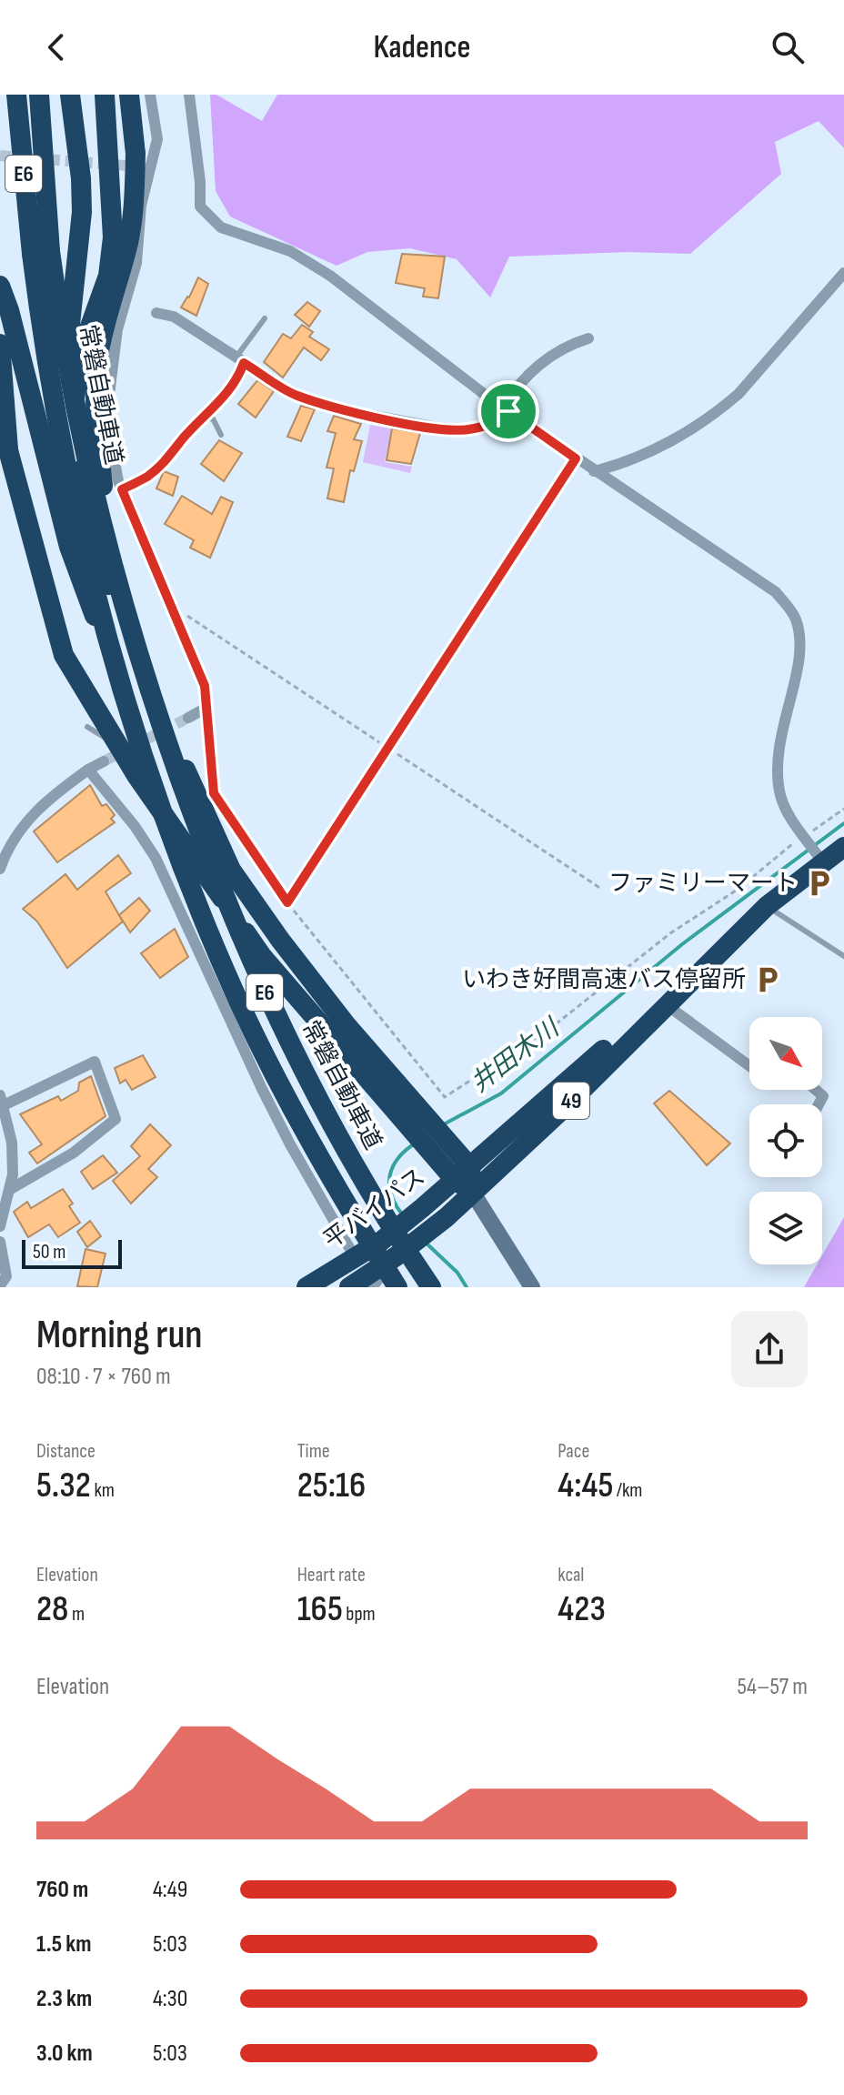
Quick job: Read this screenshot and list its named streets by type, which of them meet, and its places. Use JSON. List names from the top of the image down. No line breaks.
{"streets":{"highway":["E6","常磐自動車道","49","平バイパス"]},"crossings":[["49","平バイパス"]],"water":["井田木川"],"places":{"parking":["ファミリーマート","いわき好間高速バス停留所"]},"scale_bar":"50 m","north":"bottom right","page":{"header":"Kadence","scale":"50 m","heading":["Morning run","08:10 · 7 × 760 m"],"stats":[["Distance","5.32 km"],["Time","25:16"],["Pace","4:45 /km"],["Elevation","28 m"],["Heart rate","165 bpm"],["kcal","423"]],"chart":["Elevation","54–57 m"],"list":[{"name":"760 m","note":"4:49"},{"name":"1.5 km","note":"5:03"},{"name":"2.3 km","note":"4:30"},{"name":"3.0 km","note":"5:03"}]}}
